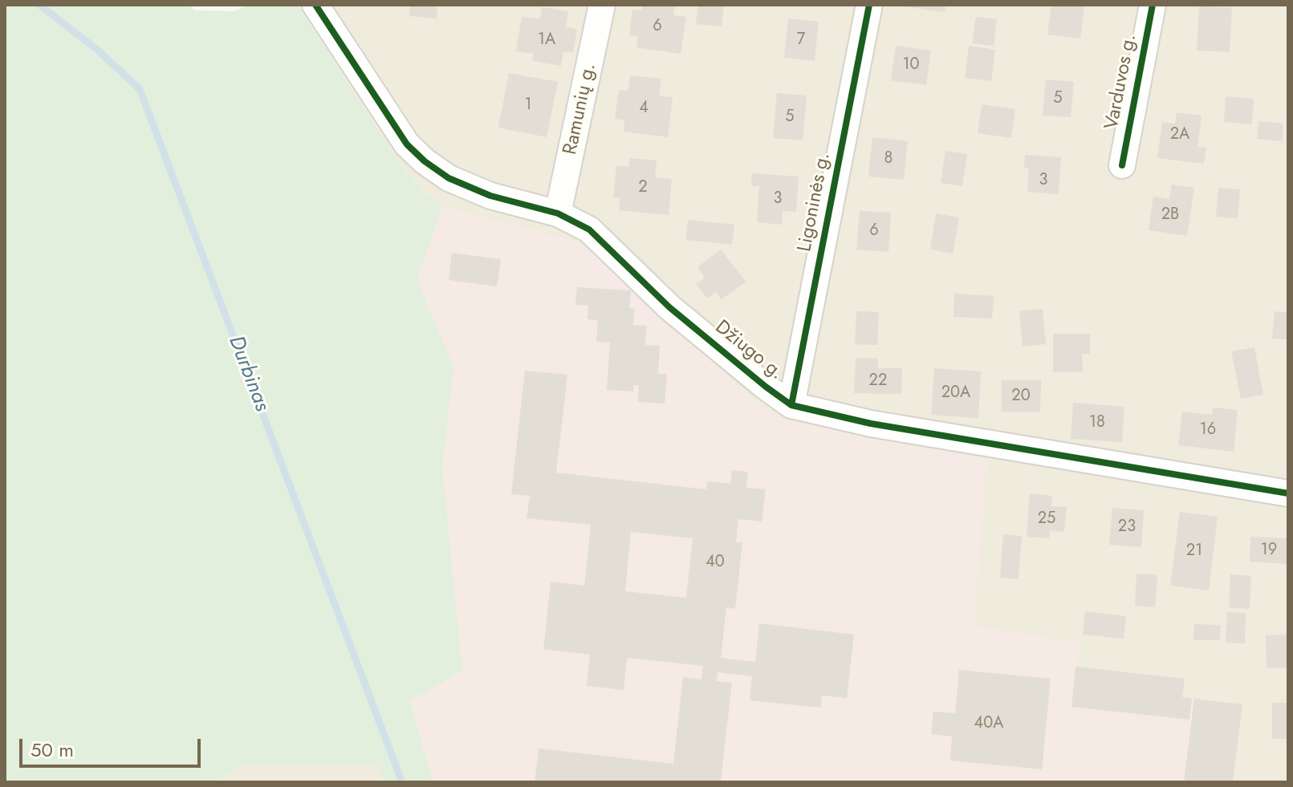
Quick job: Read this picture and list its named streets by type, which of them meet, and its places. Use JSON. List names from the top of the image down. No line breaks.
{"streets":{"street":["Varduvos g.","Ramunių g.","Ligoninės g.","Džiugo g."]},"crossings":[["Ramunių g.","Džiugo g."],["Ligoninės g.","Džiugo g."]],"water":["Durbinas"],"house_numbers":["6","1A","7","10","5","1","4","5","2A","8","3","2","3","2B","6","22","20A","20","18","16","25","23","19","21","40","40A"],"scale_bar":"50 m"}
